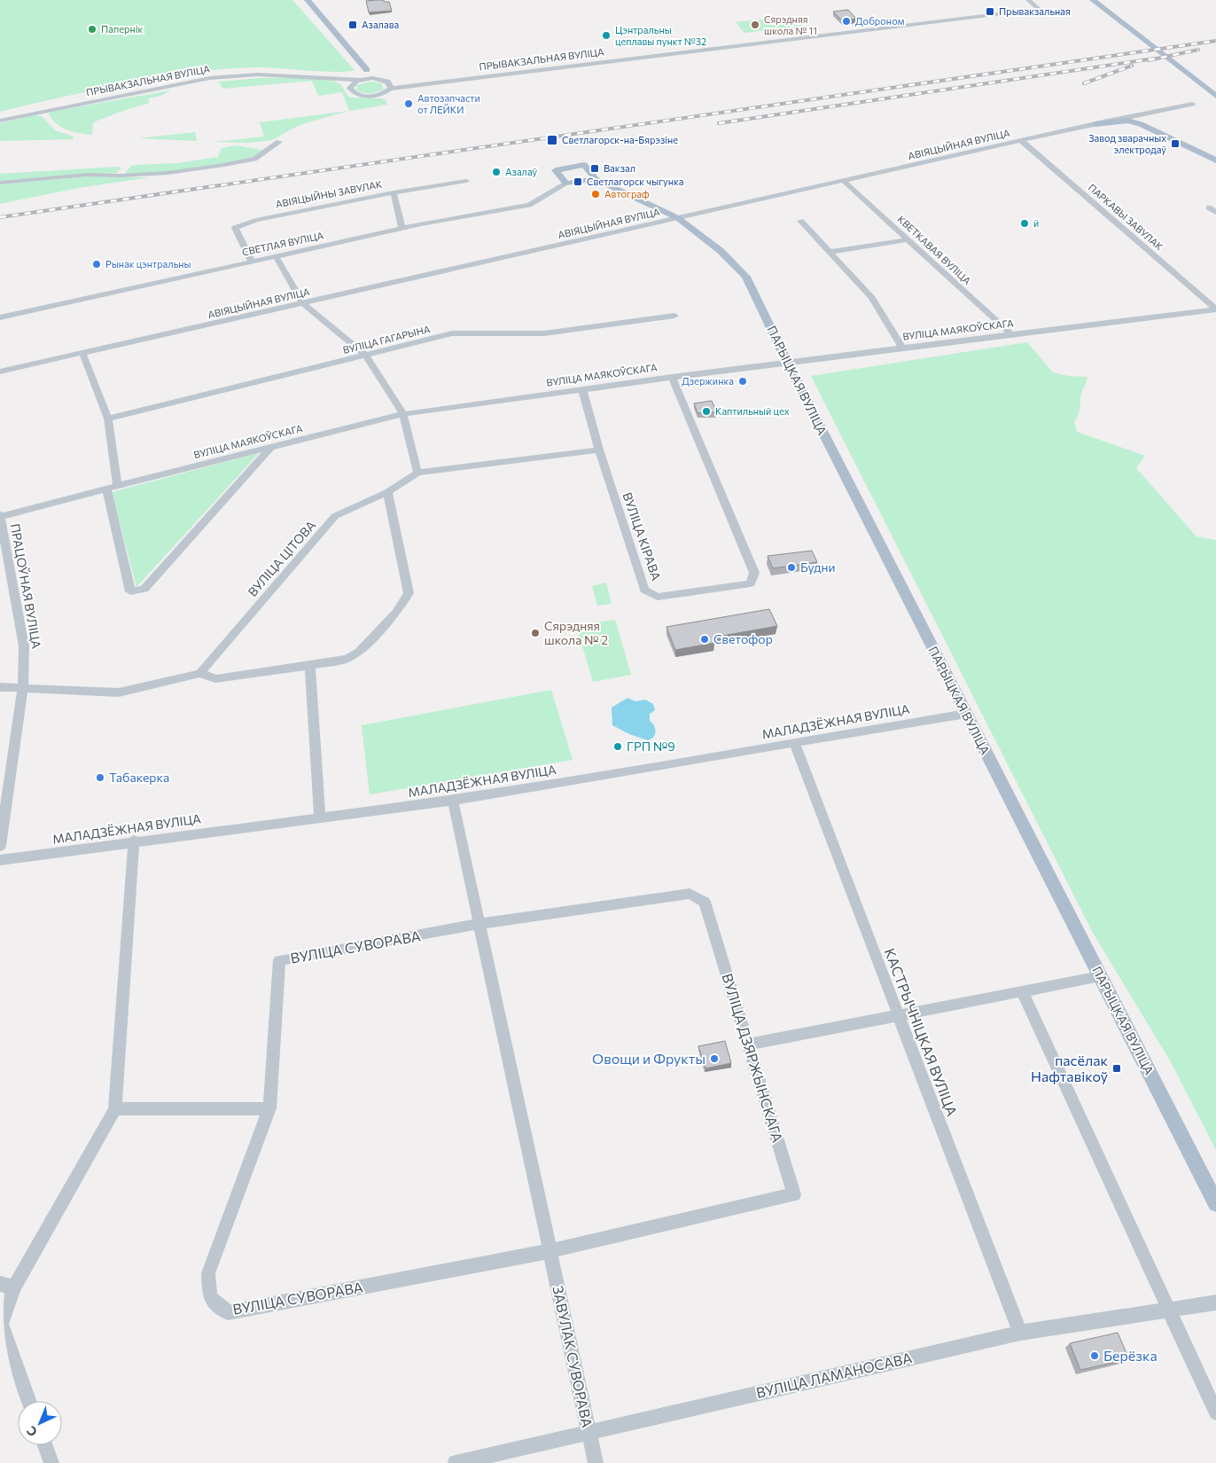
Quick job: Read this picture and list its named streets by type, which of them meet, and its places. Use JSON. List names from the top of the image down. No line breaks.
{"streets":{"main road":["АВІЯЦЫЙНАЯ ВУЛІЦА","СВЕТЛАЯ ВУЛІЦА","ПАРЫЦКАЯ ВУЛІЦА"],"street":["ПРЫВАКЗАЛЬНАЯ ВУЛІЦА","АВІЯЦЫЙНЫ ЗАВУЛАК","ПАРКАВЫ ЗАВУЛАК","КВЕТКАВАЯ ВУЛІЦА","ВУЛІЦА МАЯКОЎСКАГА","ВУЛІЦА ГАГАРЫНА","ВУЛІЦА КІРАВА","ВУЛІЦА ЦІТОВА","ПРАЦОЎНАЯ ВУЛІЦА","МАЛАДЗЁЖНАЯ ВУЛІЦА","ВУЛІЦА СУВОРАВА","КАСТРЫЧНІЦКАЯ ВУЛІЦА","ВУЛІЦА ДЗЯРЖЫНСКАГА","ЗАВУЛАК СУВОРАВА","ВУЛІЦА ЛАМАНОСАВА"]},"crossings":[["АВІЯЦЫЙНАЯ ВУЛІЦА","ПАРКАВЫ ЗАВУЛАК"],["АВІЯЦЫЙНАЯ ВУЛІЦА","КВЕТКАВАЯ ВУЛІЦА"],["АВІЯЦЫЙНАЯ ВУЛІЦА","ПАРЫЦКАЯ ВУЛІЦА"],["АВІЯЦЫЙНЫ ЗАВУЛАК","СВЕТЛАЯ ВУЛІЦА"],["ПАРКАВЫ ЗАВУЛАК","ВУЛІЦА МАЯКОЎСКАГА"],["КВЕТКАВАЯ ВУЛІЦА","ВУЛІЦА МАЯКОЎСКАГА"],["ВУЛІЦА МАЯКОЎСКАГА","ПАРЫЦКАЯ ВУЛІЦА"],["ВУЛІЦА МАЯКОЎСКАГА","ВУЛІЦА КІРАВА"],["ВУЛІЦА МАЯКОЎСКАГА","ПРАЦОЎНАЯ ВУЛІЦА"],["ПАРЫЦКАЯ ВУЛІЦА","МАЛАДЗЁЖНАЯ ВУЛІЦА"],["ВУЛІЦА КІРАВА","ВУЛІЦА ЦІТОВА"],["МАЛАДЗЁЖНАЯ ВУЛІЦА","КАСТРЫЧНІЦКАЯ ВУЛІЦА"],["ВУЛІЦА СУВОРАВА","ВУЛІЦА ДЗЯРЖЫНСКАГА"],["ВУЛІЦА СУВОРАВА","ЗАВУЛАК СУВОРАВА"],["КАСТРЫЧНІЦКАЯ ВУЛІЦА","ВУЛІЦА ЛАМАНОСАВА"],["ВУЛІЦА ДЗЯРЖЫНСКАГА","ЗАВУЛАК СУВОРАВА"],["ЗАВУЛАК СУВОРАВА","ВУЛІЦА ЛАМАНОСАВА"]],"places":{"transit":["Прывакзальная","Азалава","Светлагорск-на-Бярэзіне","Завод зварачных электродаў","Вакзал","Светлагорск чыгунка","пасёлак Нафтавікоў"],"other":["Доброном","Сярэдняя школа № 11","Папернік","Цэнтральны цеплавы пункт №32","Автозапчасти от ЛЕЙКИ","Азалаў","Автограф","й","Рынак цэнтральны","Дзержинка","Каптильный цех","Будни","Сярэдняя школа № 2","Светофор","ГРП №9","Табакерка","Овощи и Фрукты","Берёзка"]},"north":"bottom left"}
